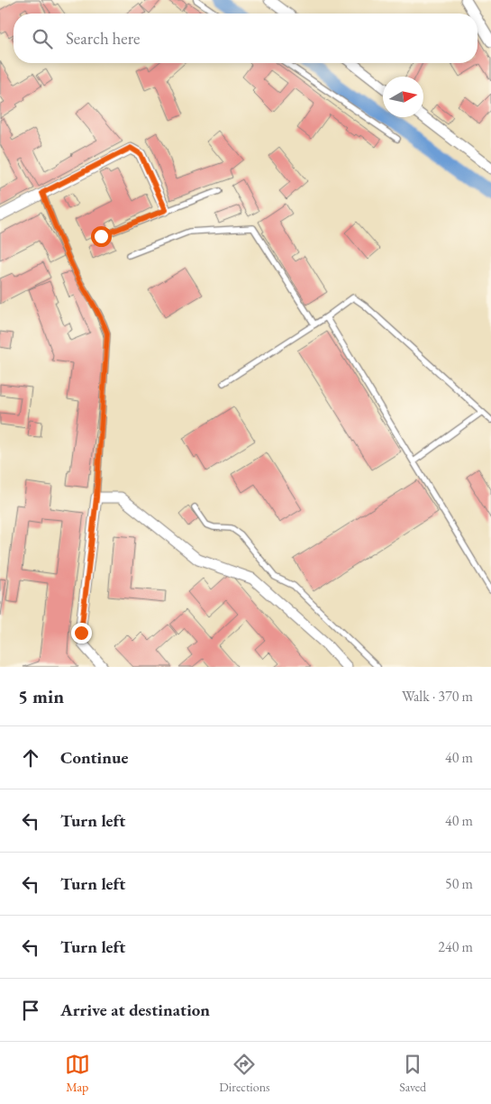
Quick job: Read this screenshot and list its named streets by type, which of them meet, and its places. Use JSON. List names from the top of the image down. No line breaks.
{"north":"right","page":{"search":"Search here","heading":["5 min","Walk · 370 m"],"list":[["Continue","40 m"],["Turn left","40 m"],["Turn left","50 m"],["Turn left","240 m"],"Arrive at destination"],"nav":["Map","Directions","Saved"]}}
